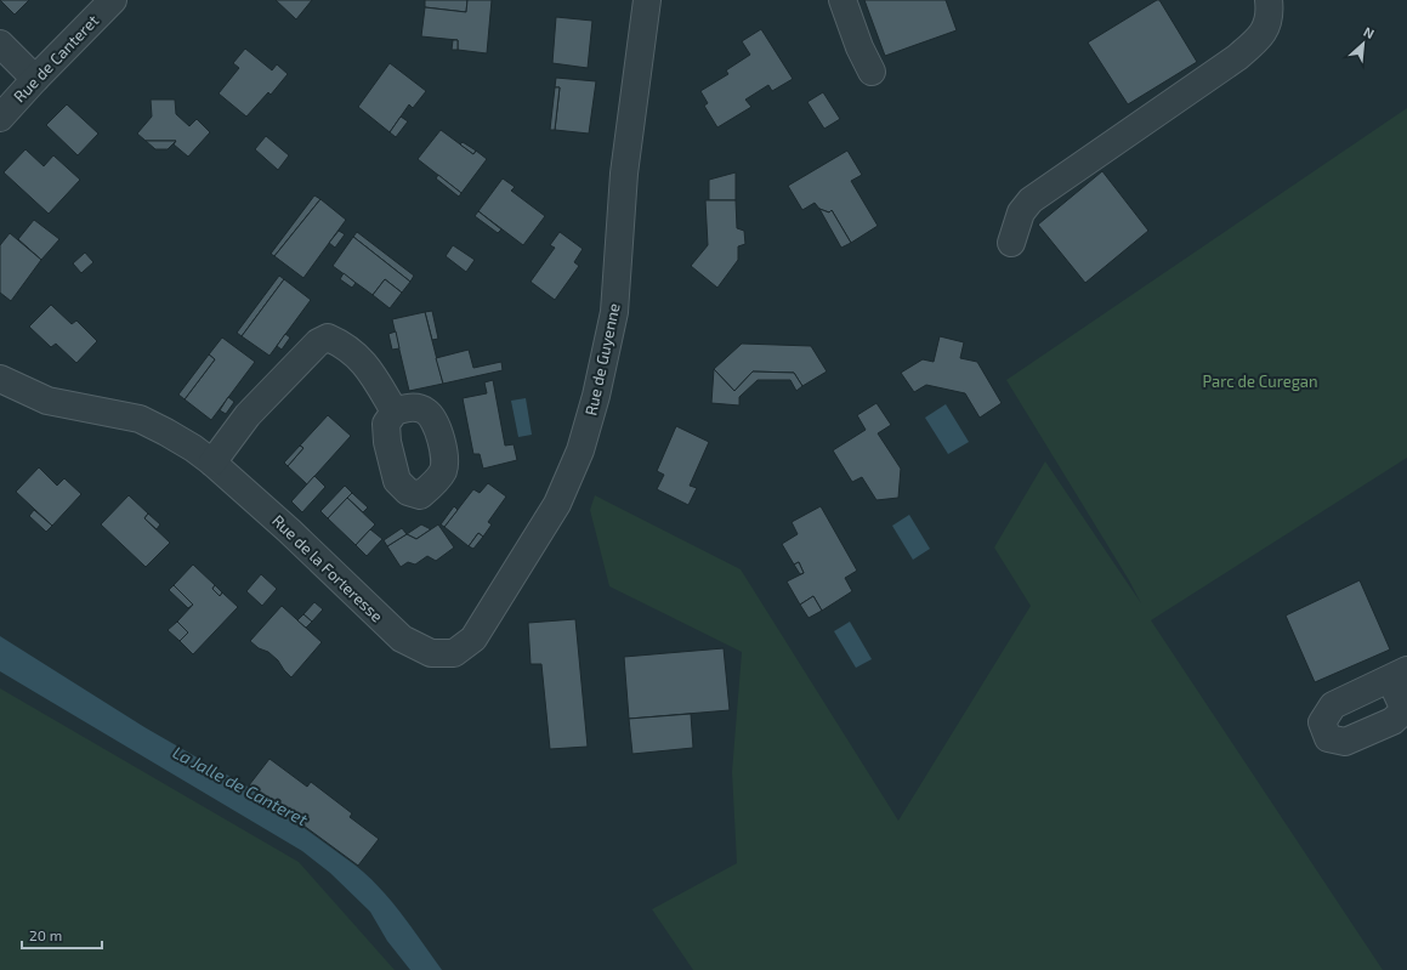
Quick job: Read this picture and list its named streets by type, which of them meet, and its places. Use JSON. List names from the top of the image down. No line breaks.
{"streets":{"street":["Rue de Canteret","Rue de Guyenne","Rue de la Forteresse"]},"crossings":[["Rue de Guyenne","Rue de la Forteresse"]],"water":["La Jalle de Canteret"],"parks":["Parc de Curegan"],"scale_bar":"20 m","north":"top right"}
